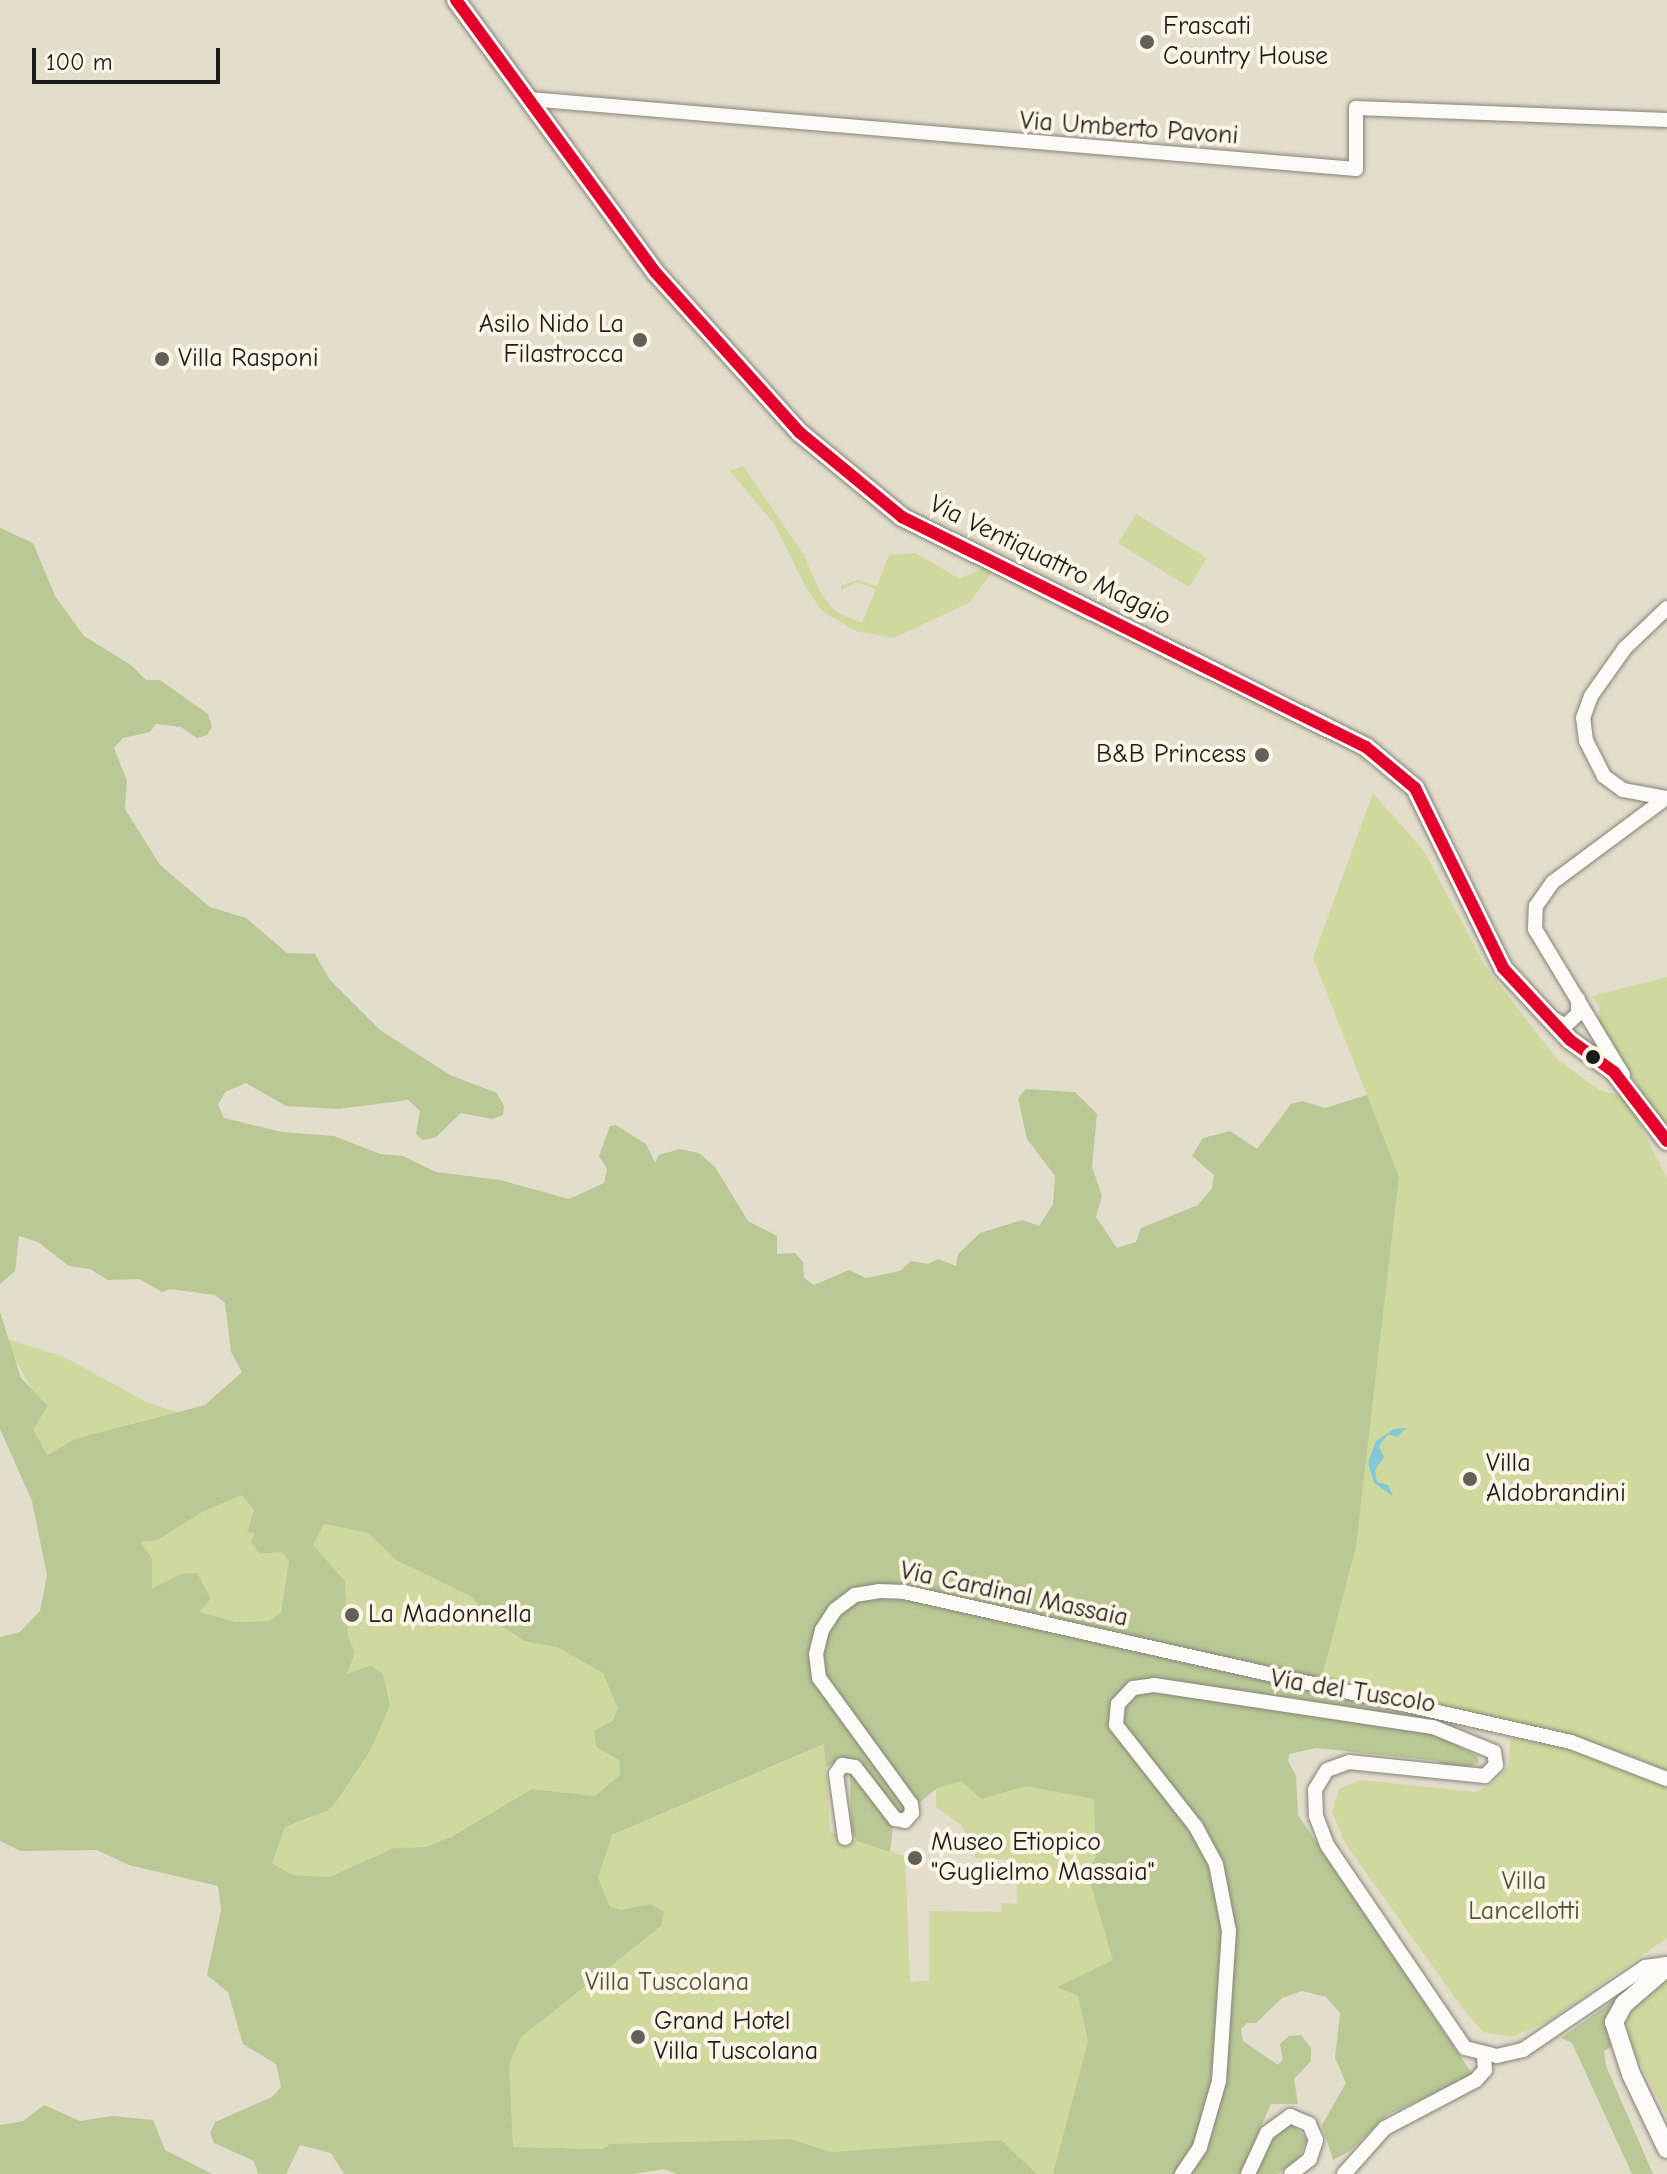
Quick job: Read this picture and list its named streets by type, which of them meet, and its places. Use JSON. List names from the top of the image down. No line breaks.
{"streets":{"main road":["Via Ventiquattro Maggio"],"street":["Via Umberto Pavoni","Via Cardinal Massaia","Via del Tuscolo"]},"crossings":[["Via Umberto Pavoni","Via Ventiquattro Maggio"]],"parks":["Villa Lancellotti","Villa Tuscolana"],"places":["Frascati Country House","Asilo Nido La Filastrocca","Villa Rasponi","B&B Princess","Villa Aldobrandini","La Madonnella","Museo Etiopico \"Guglielmo Massaia\"","Grand Hotel Villa Tuscolana"],"scale_bar":"100 m"}
